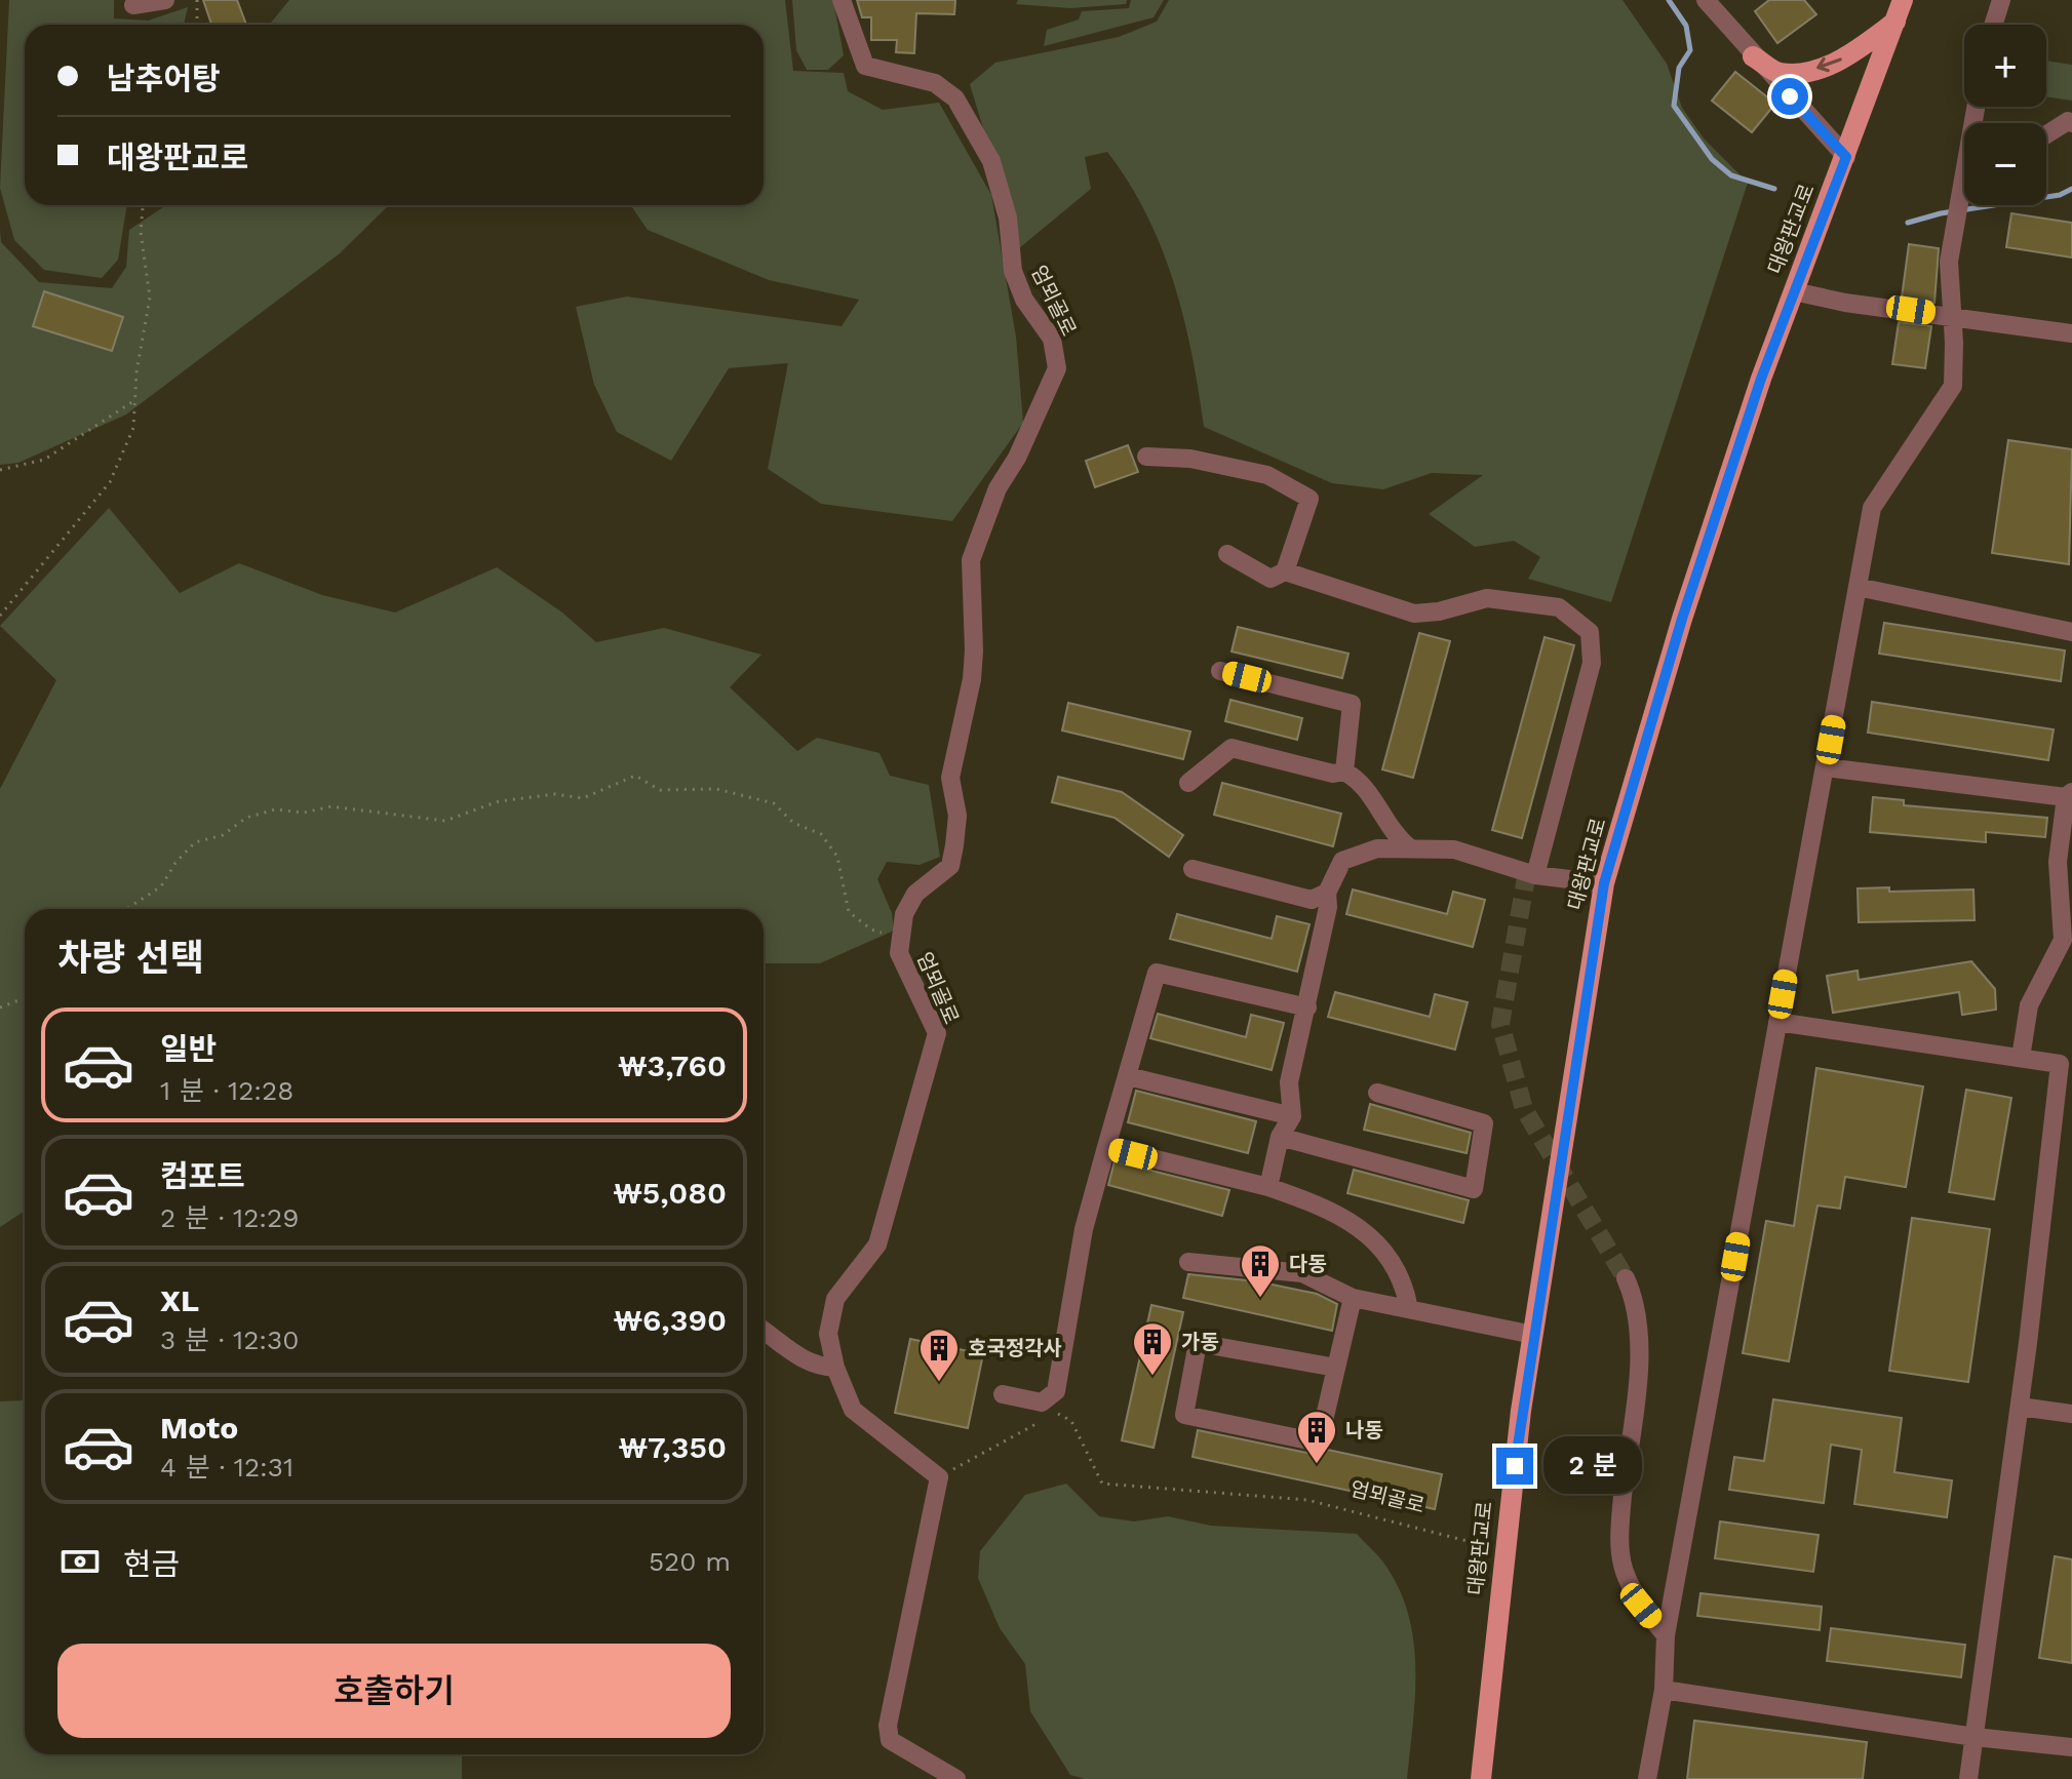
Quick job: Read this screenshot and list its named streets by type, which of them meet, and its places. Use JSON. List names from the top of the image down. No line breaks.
{"streets":{"main road":["대왕판교로"],"street":["엄뫼골로"]},"crossings":[["대왕판교로","엄뫼골로"]],"places":{"building":["다동","가동","호국정각사","나동"]},"page":{"map_buttons":["+","−"],"banner":["남추어탕","대왕판교로"],"heading":"차량 선택","list":[{"name":"일반","note":"1 분 · 12:28","value":"₩3,760"},{"name":"컴포트","note":"2 분 · 12:29","value":"₩5,080"},{"name":"XL","note":"3 분 · 12:30","value":"₩6,390"},{"name":"Moto","note":"4 분 · 12:31","value":"₩7,350"}],"bubble":"2 분","pay":["현금","520 m"],"buttons":"호출하기"}}
